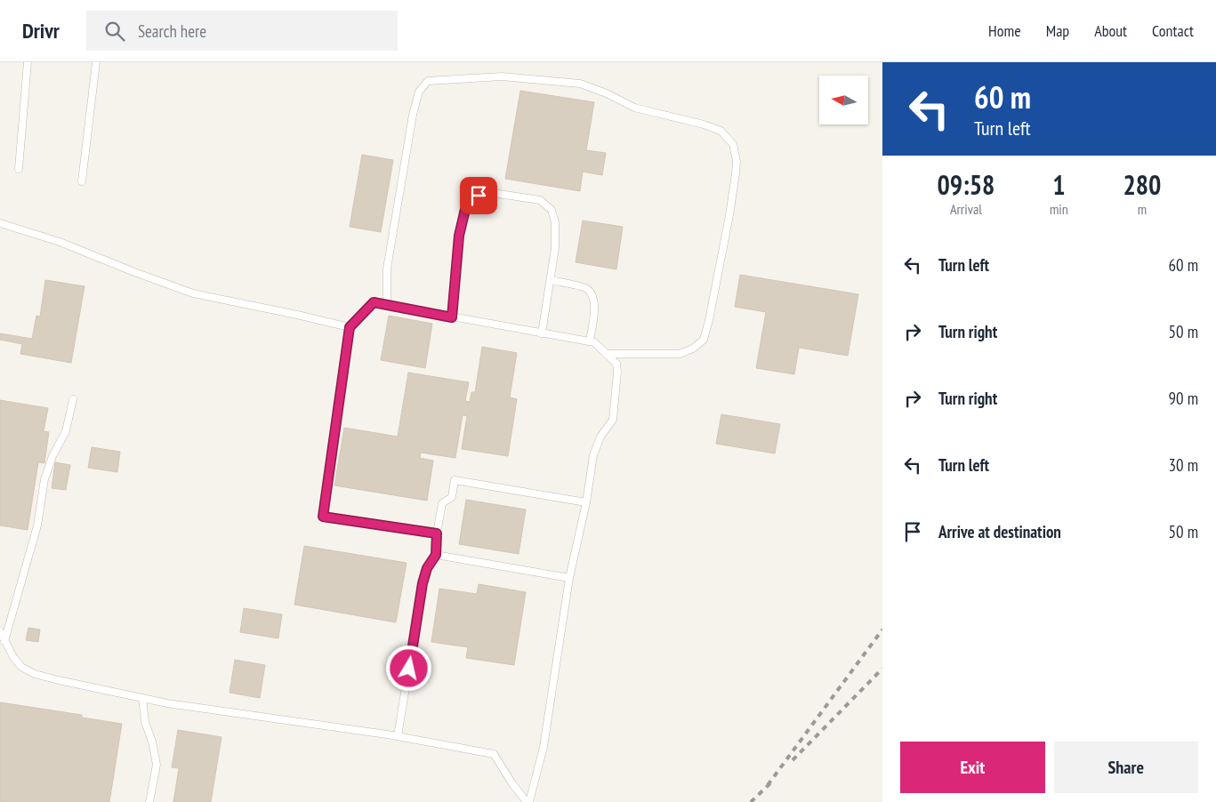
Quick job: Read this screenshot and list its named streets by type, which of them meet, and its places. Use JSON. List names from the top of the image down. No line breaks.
{"north":"left","page":{"header":"Drivr","search":"Search here","nav":["Home","Map","About","Contact"],"turn":["60 m","Turn left"],"eta":["09:58","Arrival","1","min","280","m"],"list":[{"name":"Turn left","value":"60 m"},{"name":"Turn right","value":"50 m"},{"name":"Turn right","value":"90 m"},{"name":"Turn left","value":"30 m"},{"name":"Arrive at destination","value":"50 m"}],"buttons":["Exit","Share"]}}
